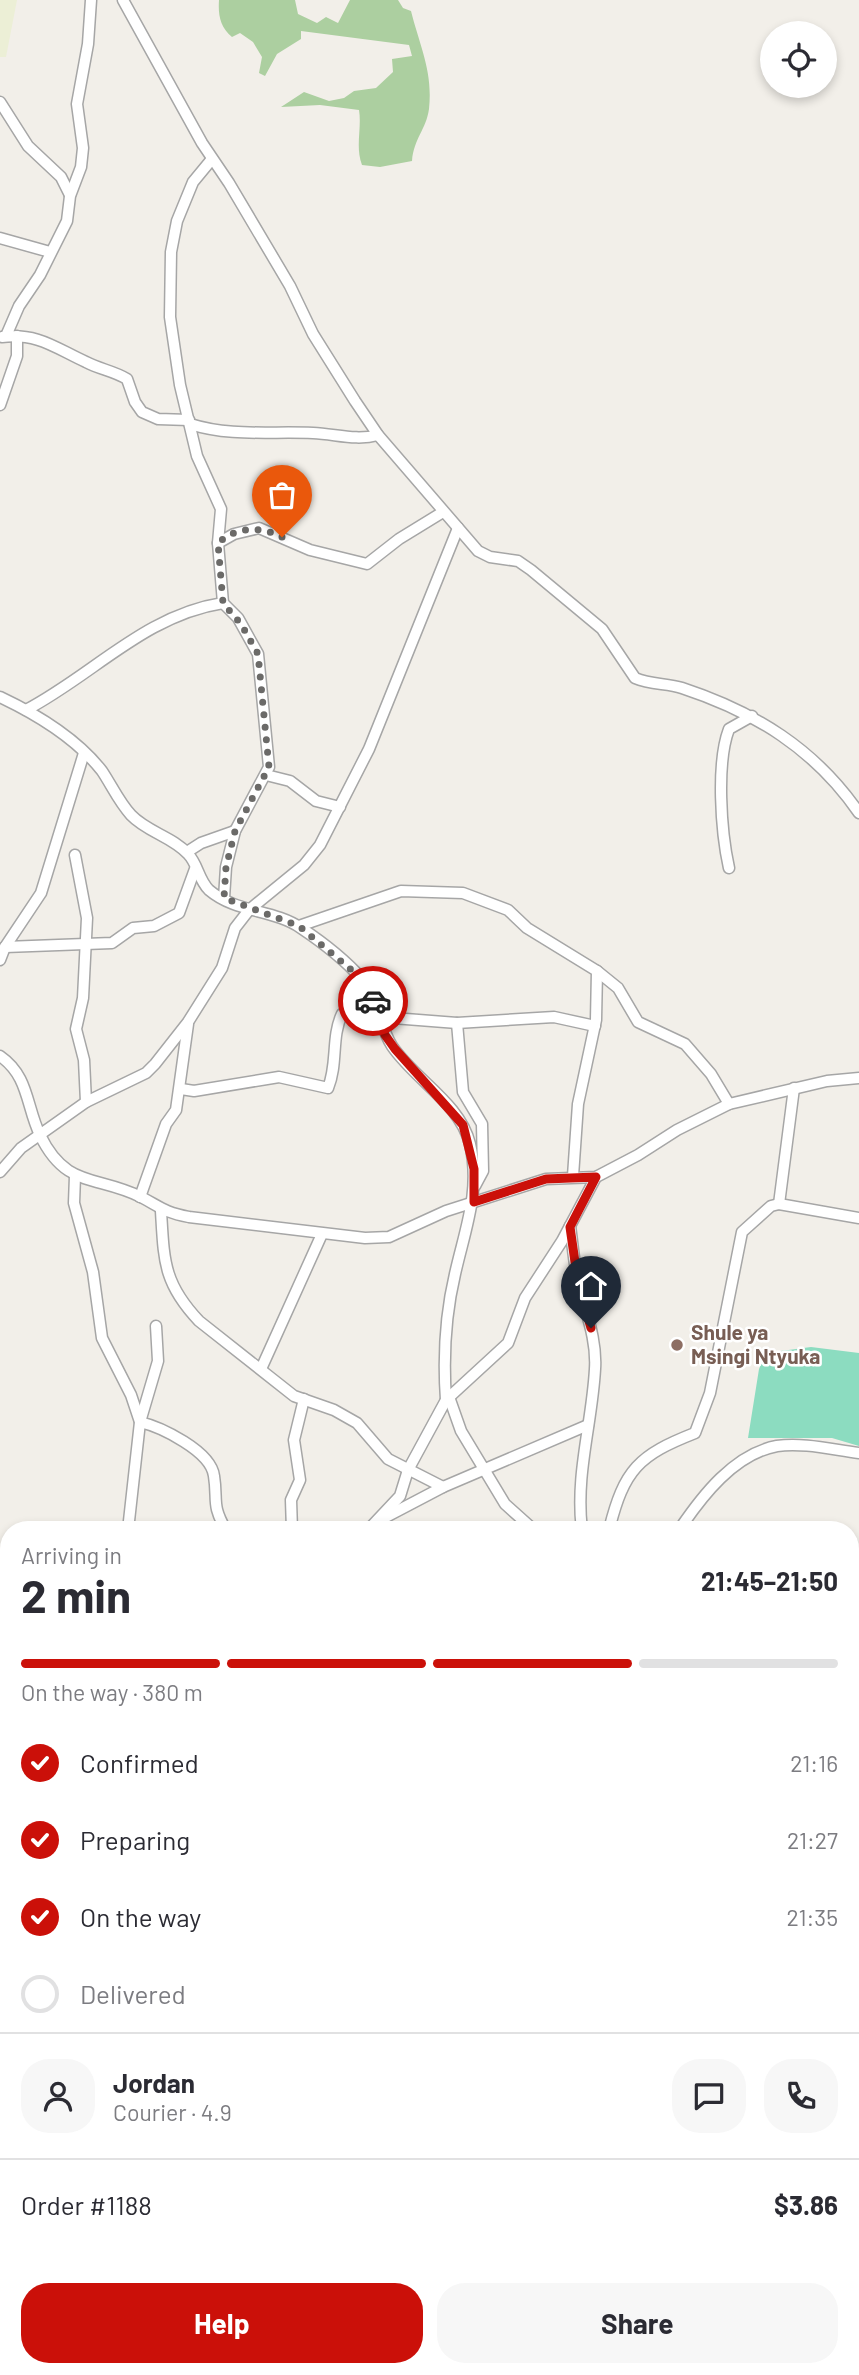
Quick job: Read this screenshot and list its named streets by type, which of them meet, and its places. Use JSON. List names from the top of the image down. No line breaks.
{"places":["Shule ya Msingi Ntyuka"],"page":{"heading":["2 min","Arriving in","21:45–21:50"],"panel":["Jordan","Courier · 4.9","Order #1188","$3.86"],"bar":"On the way · 380 m","list":[["Confirmed","21:16"],["Preparing","21:27"],["On the way","21:35"],"Delivered"],"buttons":["Help","Share"]}}
